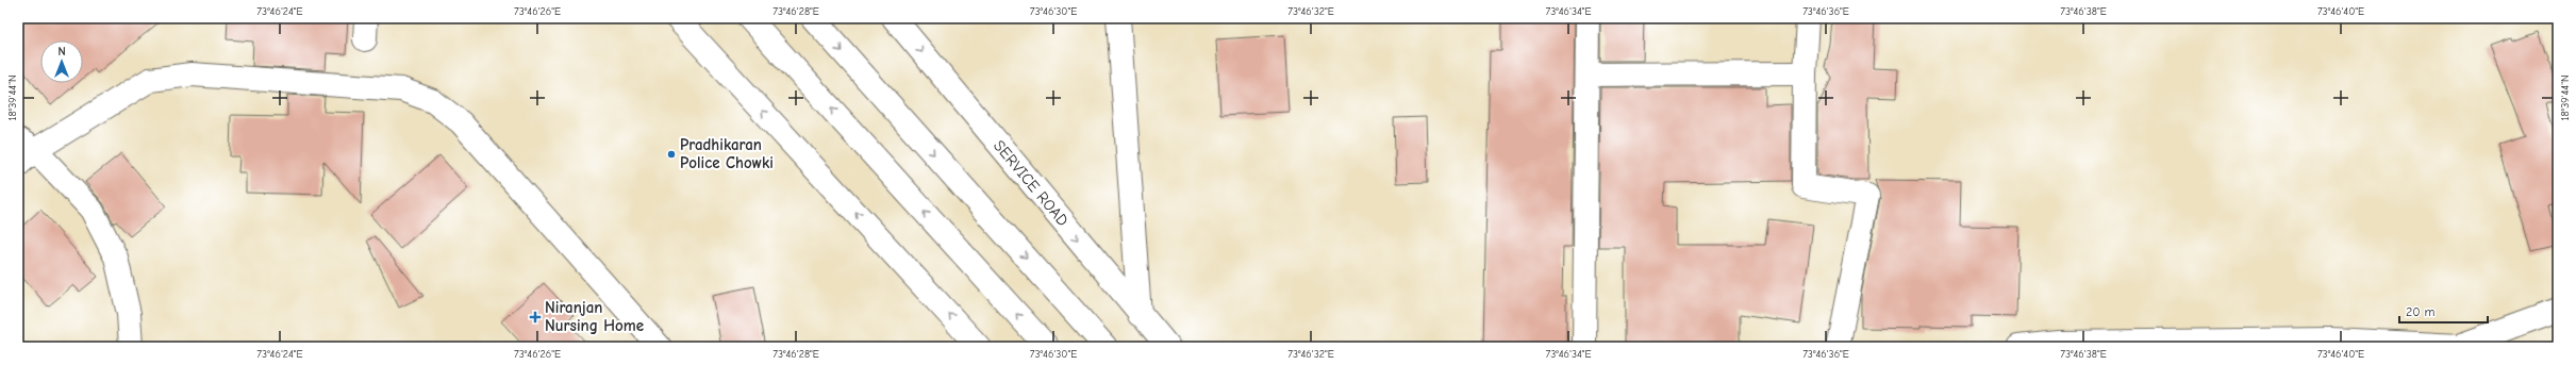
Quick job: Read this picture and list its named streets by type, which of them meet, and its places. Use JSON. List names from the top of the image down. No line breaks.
{"streets":{"main road":["SERVICE ROAD"]},"places":{"other":["Pradhikaran Police Chowki"],"health":["Niranjan Nursing Home"]},"scale_bar":"20 m","north":"top","coordinates":["73°46'24\"E","73°46'26\"E","73°46'28\"E","73°46'30\"E","73°46'32\"E","73°46'34\"E","73°46'36\"E","73°46'38\"E","73°46'40\"E","18°39'44\"N"]}
